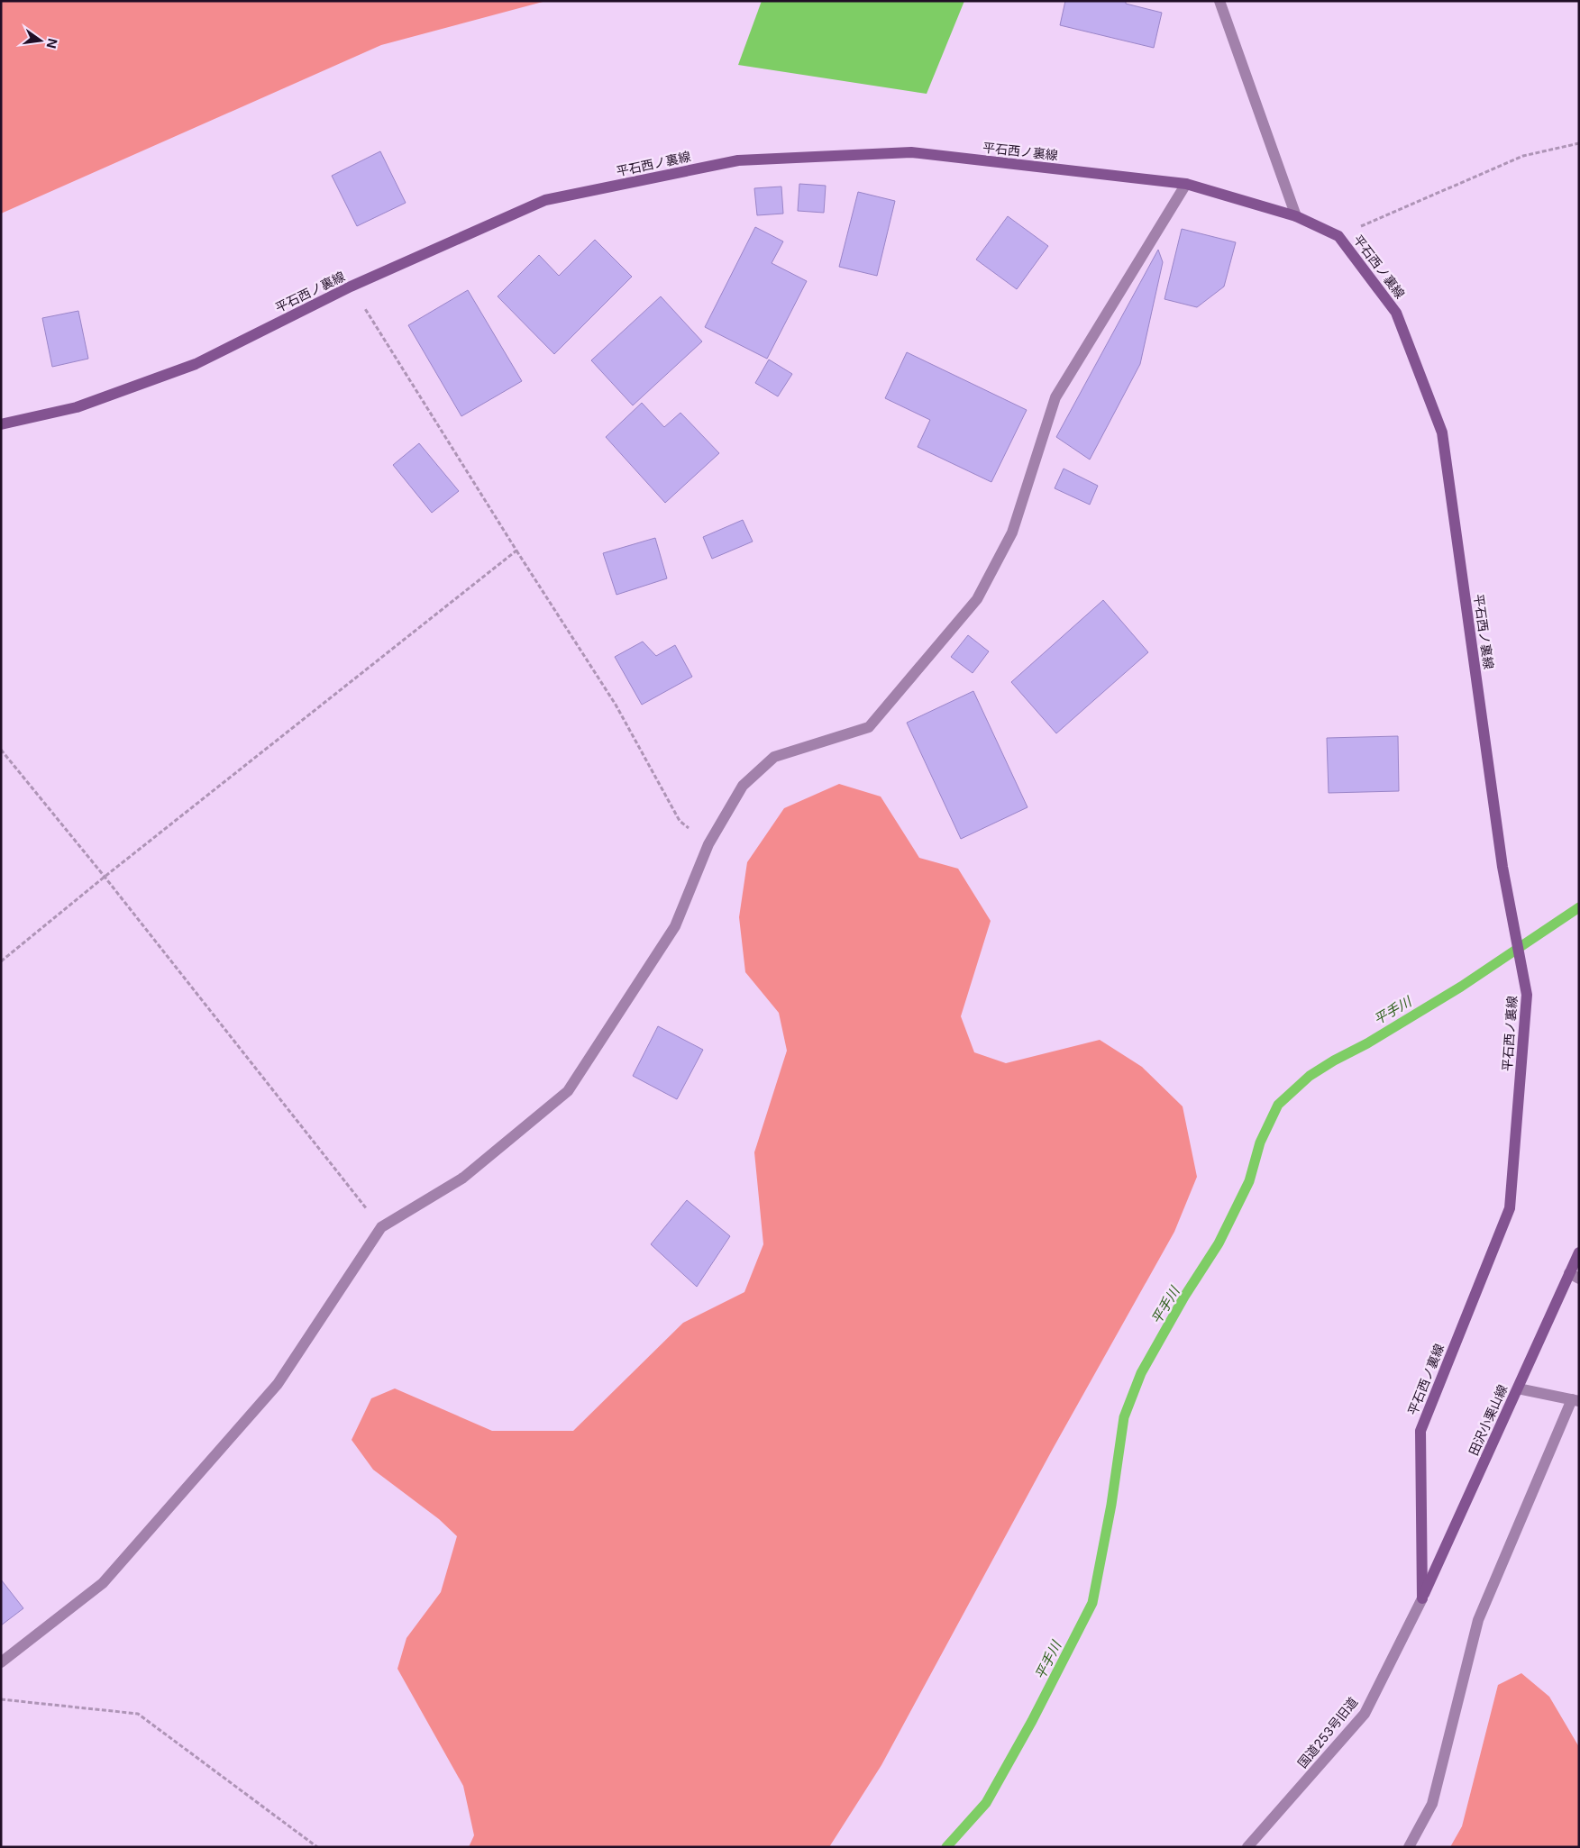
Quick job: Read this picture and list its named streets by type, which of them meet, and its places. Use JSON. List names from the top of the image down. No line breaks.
{"streets":{"main road":["平石西ノ裏線","田沢小栗山線"],"street":["国道253号旧道"]},"crossings":[["平石西ノ裏線","田沢小栗山線"],["平石西ノ裏線","国道253号旧道"],["田沢小栗山線","国道253号旧道"]],"water":["平手川"],"north":"right"}
